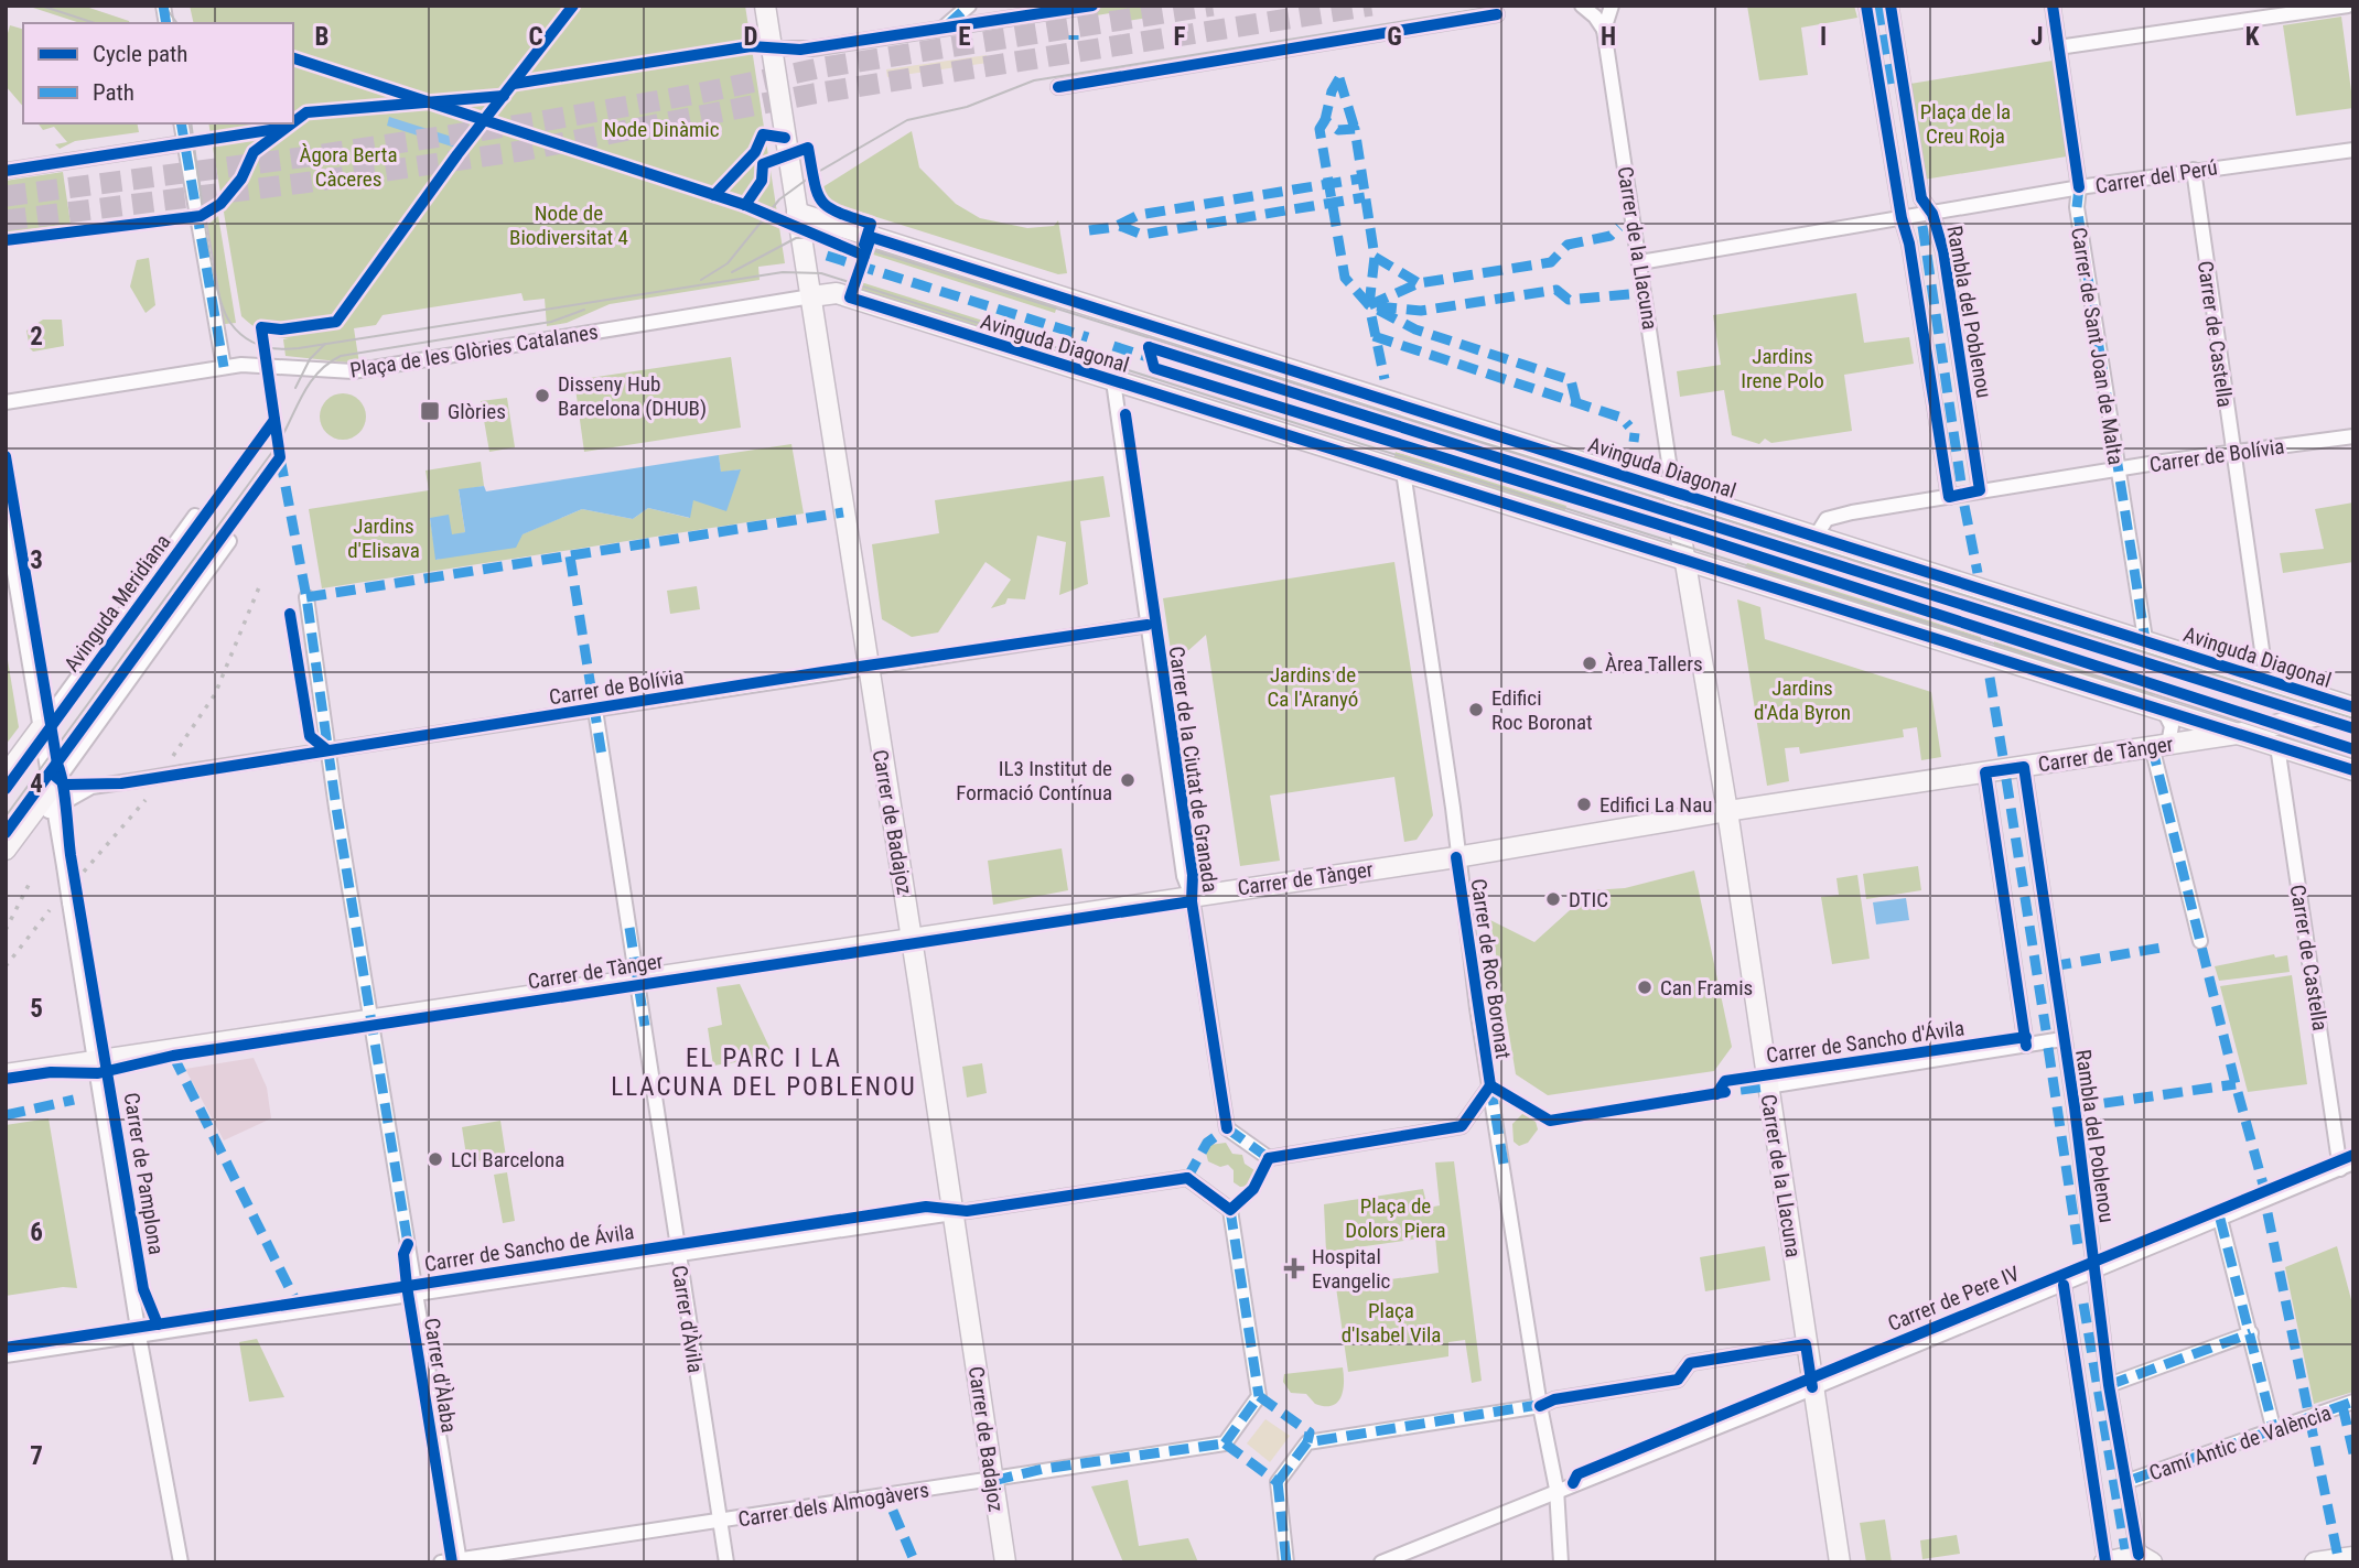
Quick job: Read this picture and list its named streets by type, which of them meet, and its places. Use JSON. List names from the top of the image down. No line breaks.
{"streets":{"street":["Carrer del Perú","Carrer de la Llacuna","Rambla del Poblenou","Carrer de Castella","Avinguda Diagonal","Carrer de Sant Joan de Malta","Plaça de les Glòries Catalanes","Carrer de Bolívia","Avinguda Meridiana","Carrer de Tànger","Carrer de la Ciutat de Granada","Carrer de Badajoz","Carrer de Roc Boronat","Carrer de Pamplona","Carrer de Sancho de Ávila","Carrer de Pere IV","Carrer d'Àvila","Carrer d'Àlaba","Camí Antic de València","Carrer dels Almogàvers"],"cycle path":["Carrer de Sancho d'Ávila"]},"crossings":[["Carrer del Perú","Carrer de la Llacuna"],["Carrer del Perú","Rambla del Poblenou"],["Carrer del Perú","Carrer de Castella"],["Carrer del Perú","Carrer de Sant Joan de Malta"],["Carrer de la Llacuna","Avinguda Diagonal"],["Carrer de la Llacuna","Carrer de Tànger"],["Carrer de la Llacuna","Carrer de Pere IV"],["Rambla del Poblenou","Carrer de Bolívia"],["Rambla del Poblenou","Carrer de Tànger"],["Rambla del Poblenou","Carrer de Pere IV"],["Rambla del Poblenou","Camí Antic de València"],["Carrer de Castella","Avinguda Diagonal"],["Carrer de Castella","Carrer de Bolívia"],["Carrer de Castella","Carrer de Pere IV"],["Avinguda Diagonal","Carrer de Sant Joan de Malta"],["Avinguda Diagonal","Plaça de les Glòries Catalanes"],["Avinguda Diagonal","Carrer de Bolívia"],["Avinguda Diagonal","Carrer de Tànger"],["Avinguda Diagonal","Carrer de la Ciutat de Granada"],["Avinguda Diagonal","Carrer de Badajoz"],["Avinguda Diagonal","Carrer de Roc Boronat"],["Carrer de Sant Joan de Malta","Carrer de Bolívia"],["Plaça de les Glòries Catalanes","Carrer de Badajoz"],["Carrer de Bolívia","Carrer de la Ciutat de Granada"],["Carrer de Bolívia","Carrer de Badajoz"],["Carrer de Bolívia","Carrer de Pamplona"],["Carrer de Bolívia","Carrer d'Àvila"],["Carrer de Bolívia","Carrer d'Àlaba"],["Avinguda Meridiana","Carrer de Pamplona"],["Carrer de Tànger","Carrer de la Ciutat de Granada"],["Carrer de Tànger","Carrer de Badajoz"],["Carrer de Tànger","Carrer de Roc Boronat"],["Carrer de Tànger","Carrer de Pamplona"],["Carrer de Tànger","Carrer d'Àvila"],["Carrer de Tànger","Carrer d'Àlaba"],["Carrer de la Ciutat de Granada","Carrer de Roc Boronat"],["Carrer de Badajoz","Carrer de Sancho de Ávila"],["Carrer de Badajoz","Carrer dels Almogàvers"],["Carrer de Roc Boronat","Carrer de Pere IV"],["Carrer de Pamplona","Carrer de Sancho de Ávila"],["Carrer de Sancho de Ávila","Carrer d'Àvila"],["Carrer de Sancho de Ávila","Carrer d'Àlaba"],["Carrer de Sancho de Ávila","Carrer dels Almogàvers"],["Carrer d'Àvila","Carrer dels Almogàvers"],["Carrer d'Àlaba","Carrer dels Almogàvers"]],"districts":["EL PARC I LA LLACUNA DEL POBLENOU"],"parks":["Plaça de la Creu Roja","Node Dinàmic","Àgora Berta Càceres","Node de Biodiversitat 4","Jardins Irene Polo","Jardins d'Elisava","Jardins de Ca l'Aranyó","Jardins d'Ada Byron","Plaça de Dolors Piera","Plaça d'Isabel Vila"],"places":{"other":["Disseny Hub Barcelona (DHUB)","Àrea Tallers","Edifici Roc Boronat","IL3 Institut de Formació Contínua","Edifici La Nau","DTIC","Can Framis","LCI Barcelona"],"transit":["Glòries"],"health":["Hospital Evangelic"]},"legend":["Cycle path","Path"],"grid":{"columns":["B","C","D","E","F","G","H","I","J","K"],"rows":["2","3","4","5","6","7"]}}
